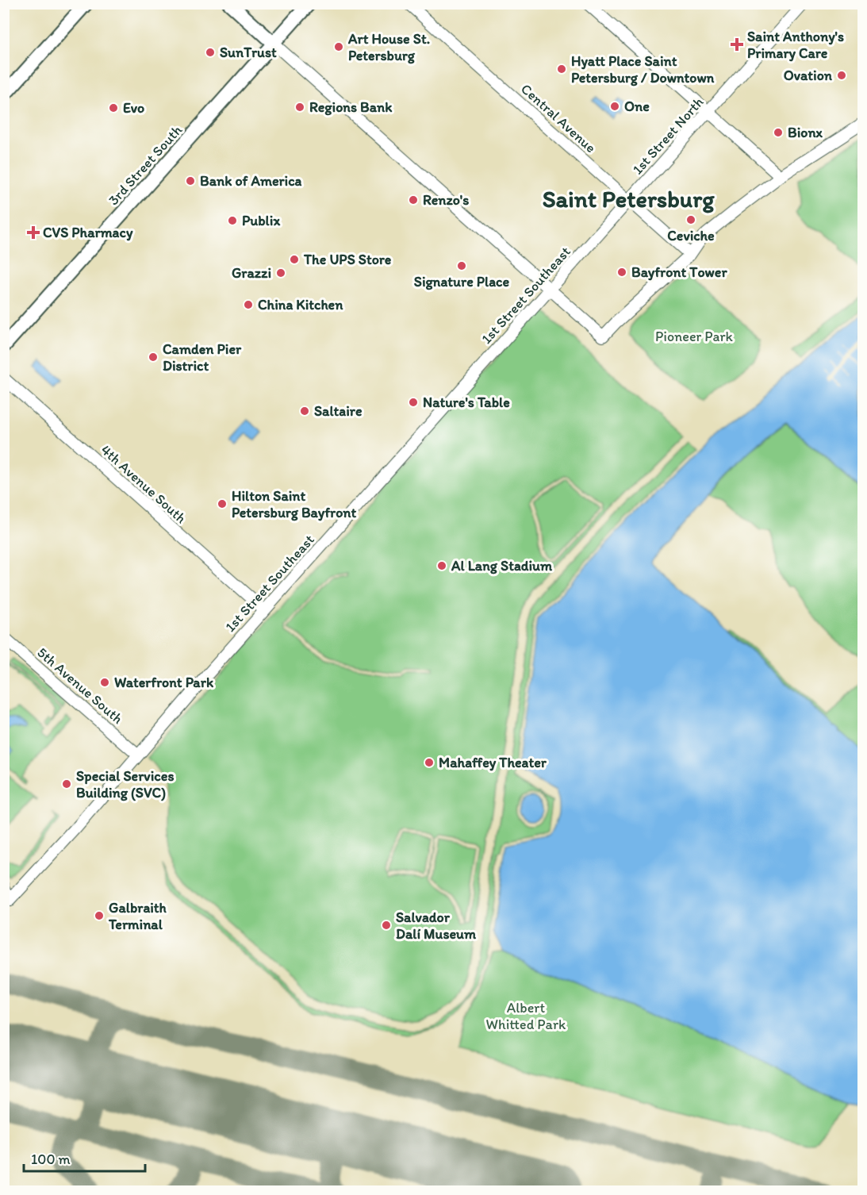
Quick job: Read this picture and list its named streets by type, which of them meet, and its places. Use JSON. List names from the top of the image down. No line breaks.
{"streets":{"main road":["3rd Street South"],"street":["Central Avenue","1st Street North","1st Street Southeast","4th Avenue South","5th Avenue South"]},"crossings":[["Central Avenue","1st Street North"],["Central Avenue","1st Street Southeast"],["1st Street North","1st Street Southeast"],["1st Street Southeast","4th Avenue South"],["1st Street Southeast","5th Avenue South"]],"districts":["Saint Petersburg"],"parks":["Pioneer Park","Albert Whitted Park"],"places":{"health":["Saint Anthony's Primary Care","CVS Pharmacy"],"other":["Art House St. Petersburg","SunTrust","Hyatt Place Saint Petersburg / Downtown","Ovation","One","Regions Bank","Evo","Bionx","Bank of America","Renzo's","Ceviche","Publix","The UPS Store","Signature Place","Bayfront Tower","Grazzi","China Kitchen","Camden Pier District","Nature's Table","Saltaire","Hilton Saint Petersburg Bayfront","Al Lang Stadium","Waterfront Park","Mahaffey Theater","Special Services Building (SVC)","Galbraith Terminal","Salvador Dalí Museum"]},"scale_bar":"100 m"}
